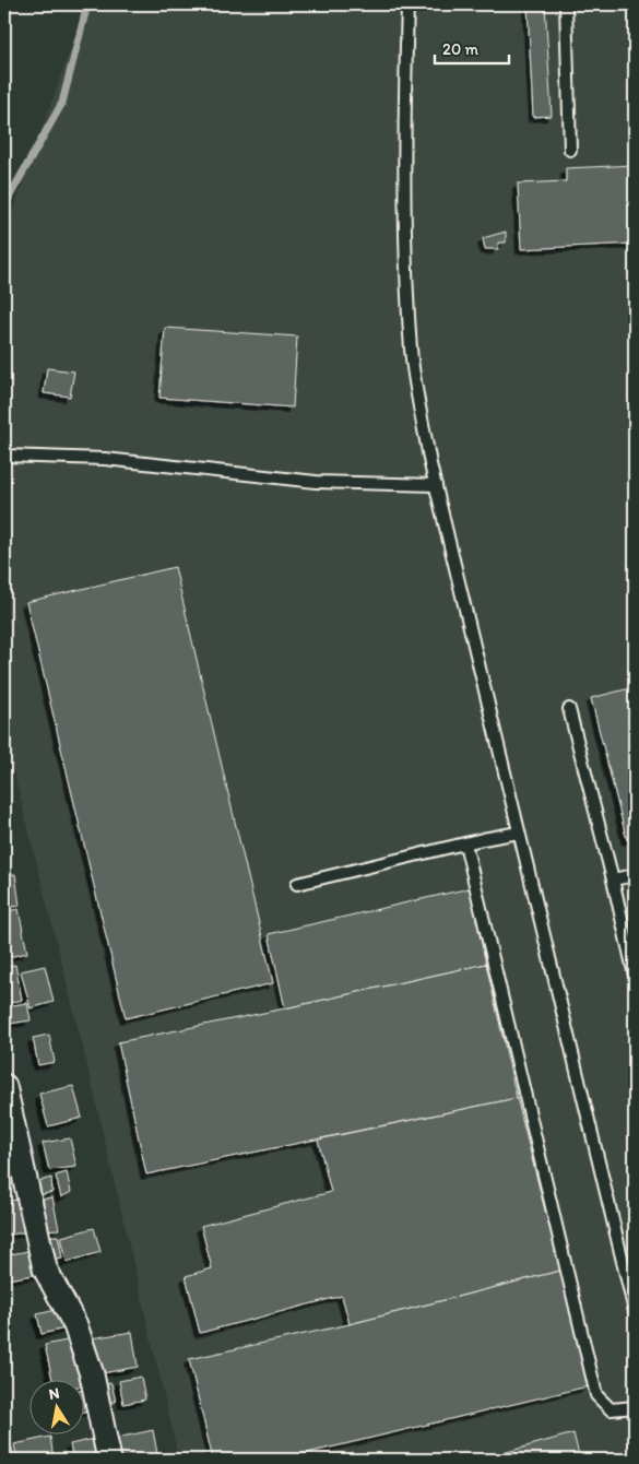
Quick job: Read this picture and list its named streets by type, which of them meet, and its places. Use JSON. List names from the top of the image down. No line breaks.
{"scale_bar":"20 m","north":"top"}
